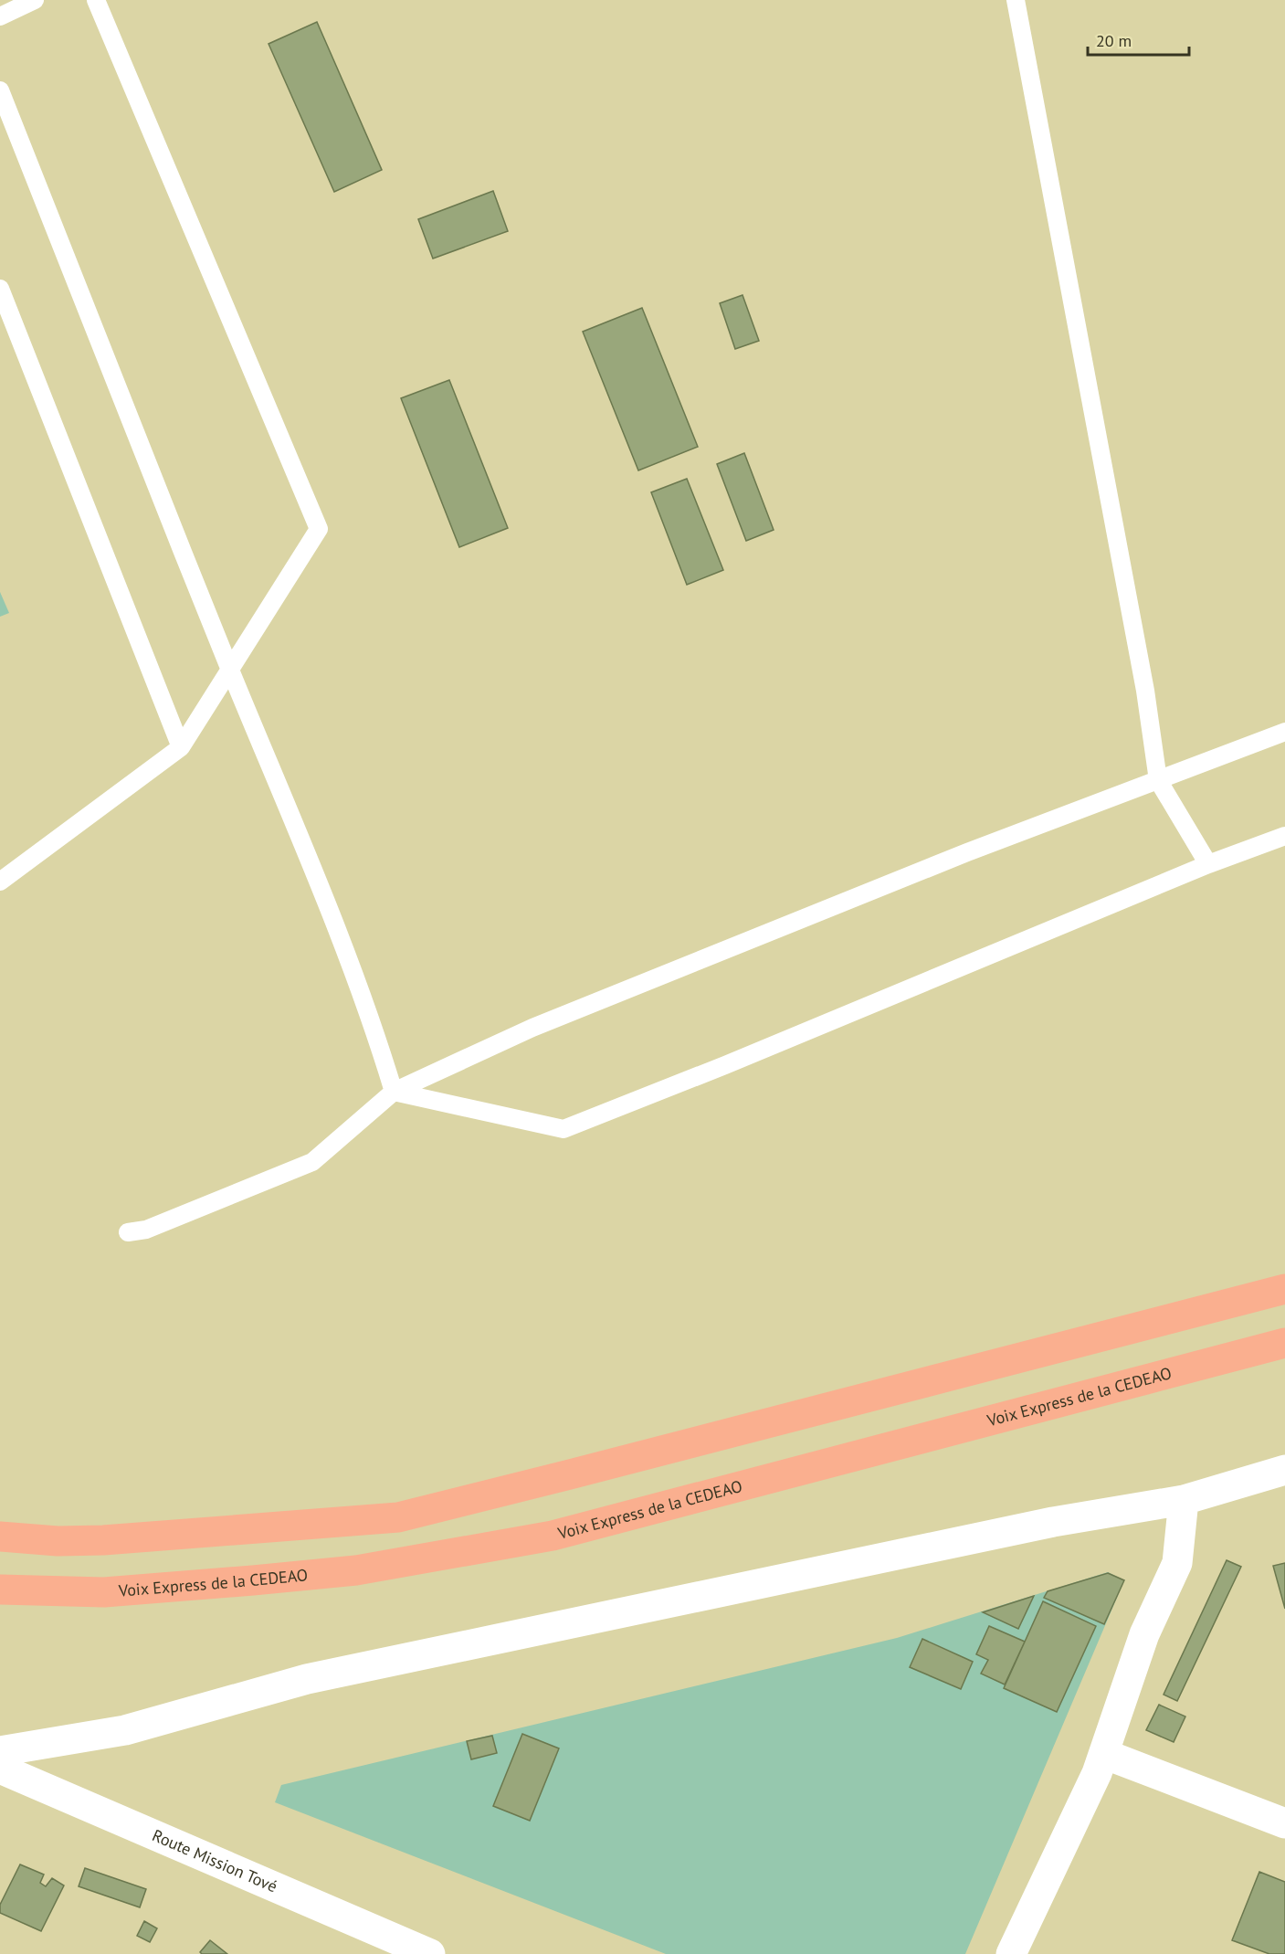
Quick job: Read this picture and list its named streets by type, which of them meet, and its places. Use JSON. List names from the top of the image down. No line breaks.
{"streets":{"main road":["Voix Express de la CEDEAO"],"street":["Route Mission Tové"]},"scale_bar":"20 m"}
